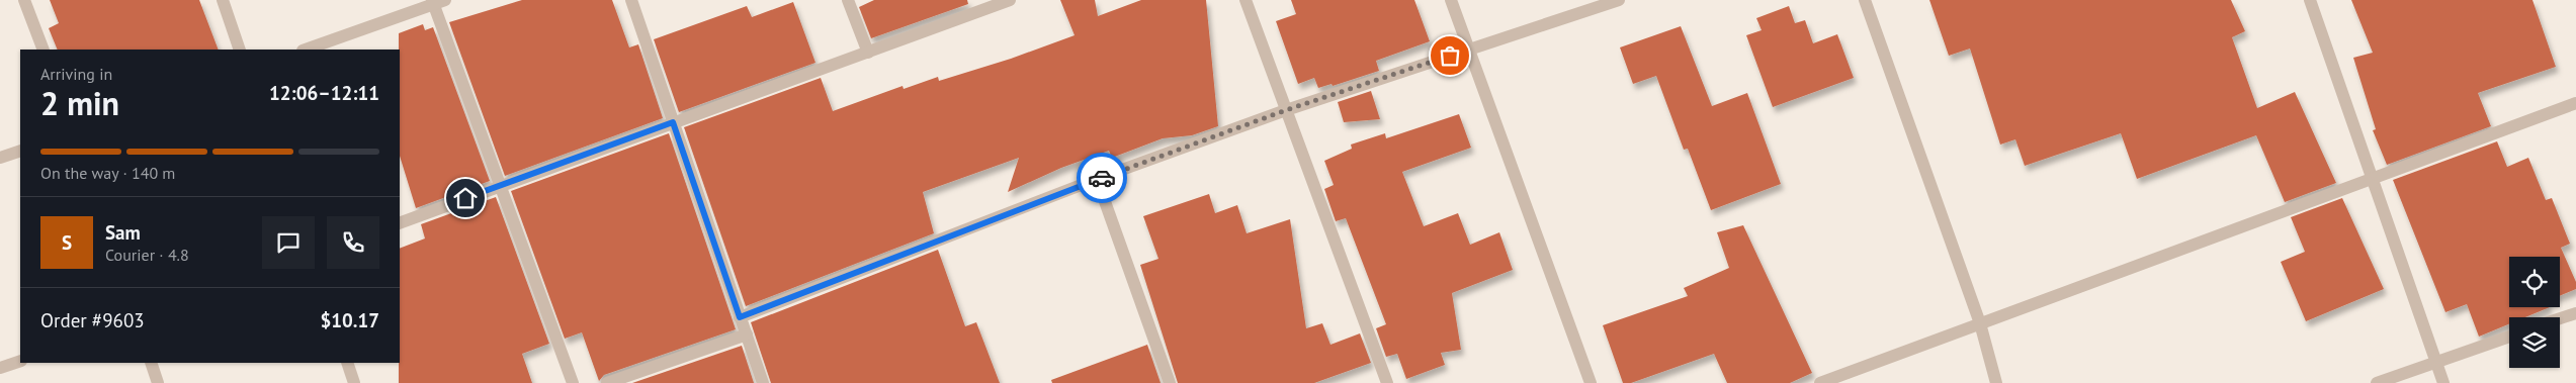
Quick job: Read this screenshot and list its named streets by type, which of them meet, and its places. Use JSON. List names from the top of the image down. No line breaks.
{"page":{"heading":["2 min","Arriving in","12:06–12:11"],"panel":["Sam","Courier · 4.8","Order #9603","$10.17"],"bar":"On the way · 140 m","round":"S"}}
